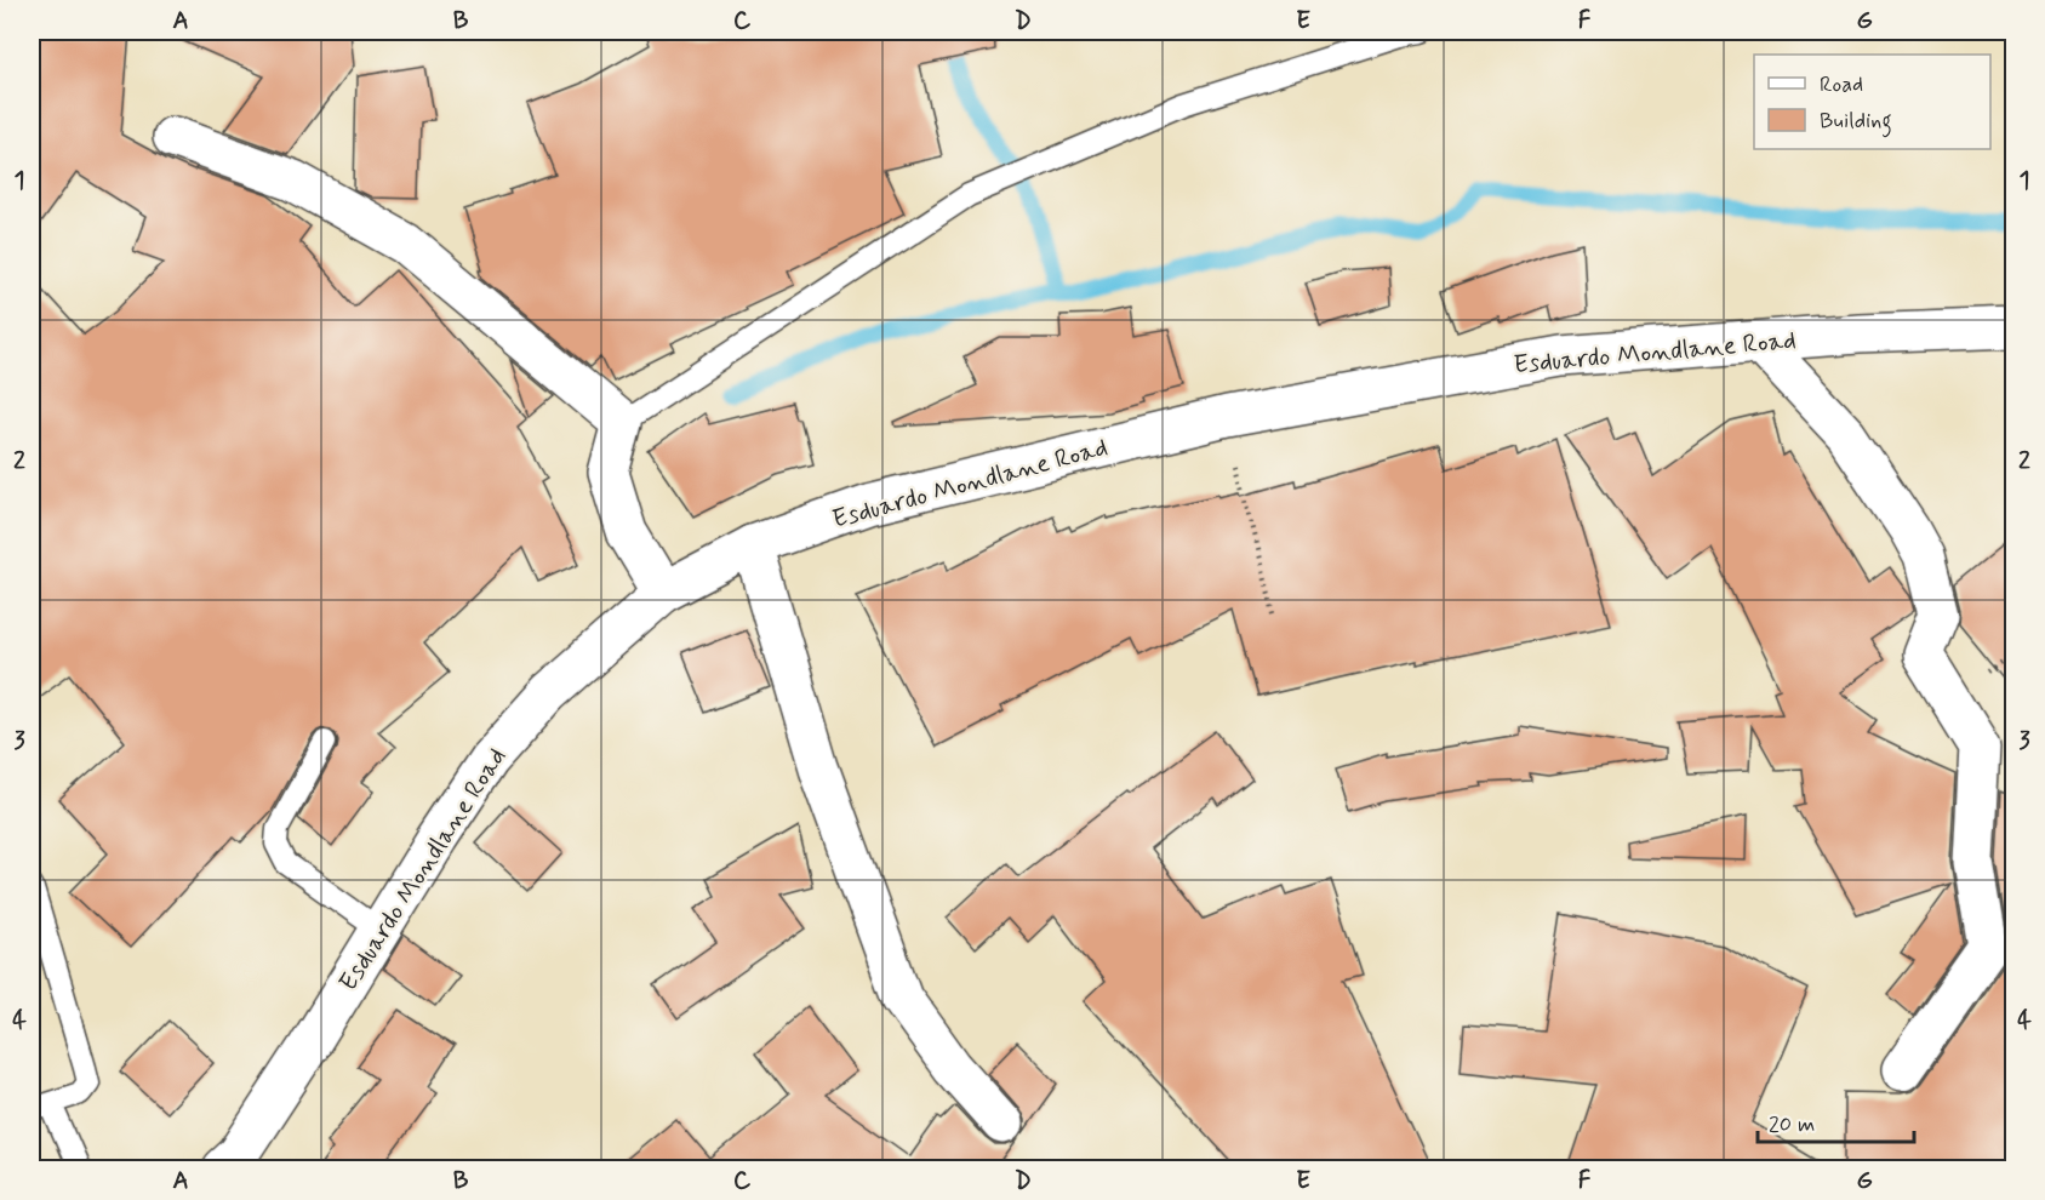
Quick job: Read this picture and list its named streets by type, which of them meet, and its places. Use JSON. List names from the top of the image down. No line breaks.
{"streets":{"street":["Esduardo Mondlane Road"]},"legend":["Road","Building"],"scale_bar":"20 m","grid":{"columns":["A","B","C","D","E","F","G"],"rows":["1","2","3","4"]}}
